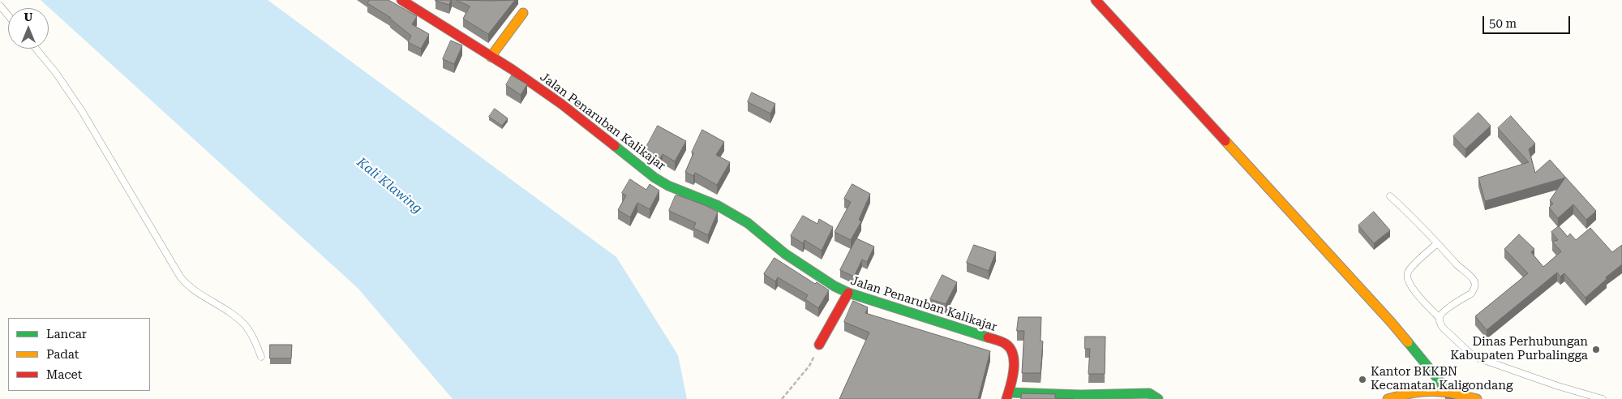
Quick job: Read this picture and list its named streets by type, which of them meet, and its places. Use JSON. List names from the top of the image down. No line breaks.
{"streets":{"street":["Jalan Penaruban Kalikajar"]},"water":["Kali Klawing"],"places":["Dinas Perhubungan Kabupaten Purbalingga","Kantor BKKBN Kecamatan Kaligondang"],"legend":["Lancar","Padat","Macet"],"scale_bar":"50 m","north":"top"}
